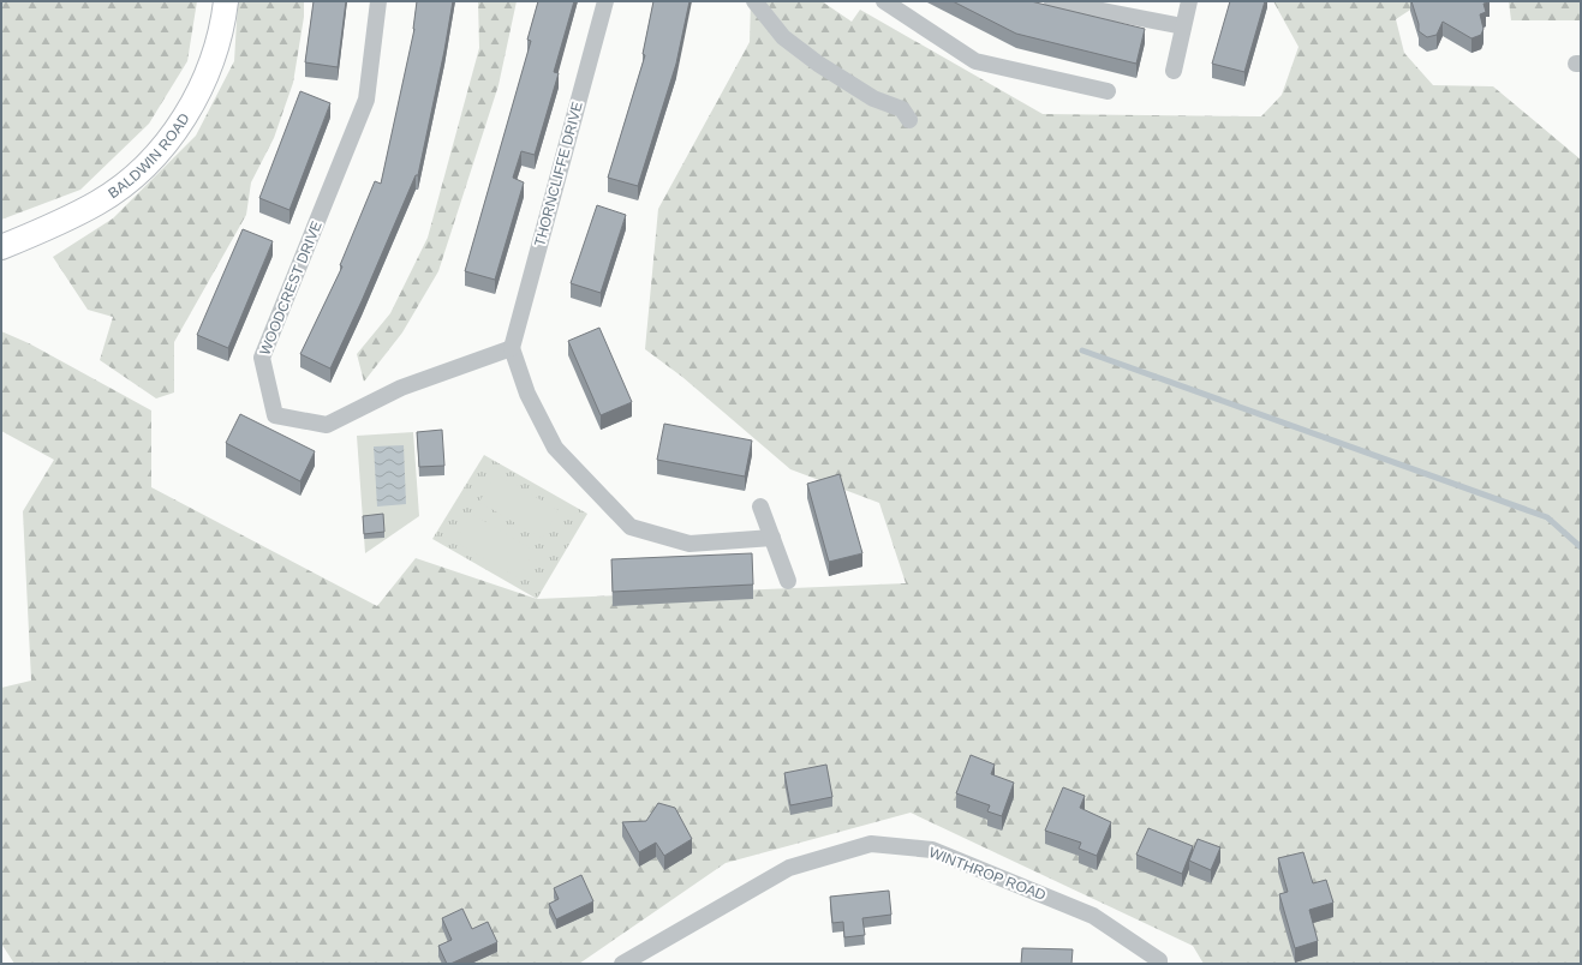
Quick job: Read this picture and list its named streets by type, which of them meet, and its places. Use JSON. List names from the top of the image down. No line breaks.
{"streets":{"street":["BALDWIN ROAD","THORNCLIFFE DRIVE","WOODCREST DRIVE","WINTHROP ROAD"]},"crossings":[["THORNCLIFFE DRIVE","WOODCREST DRIVE"]]}
